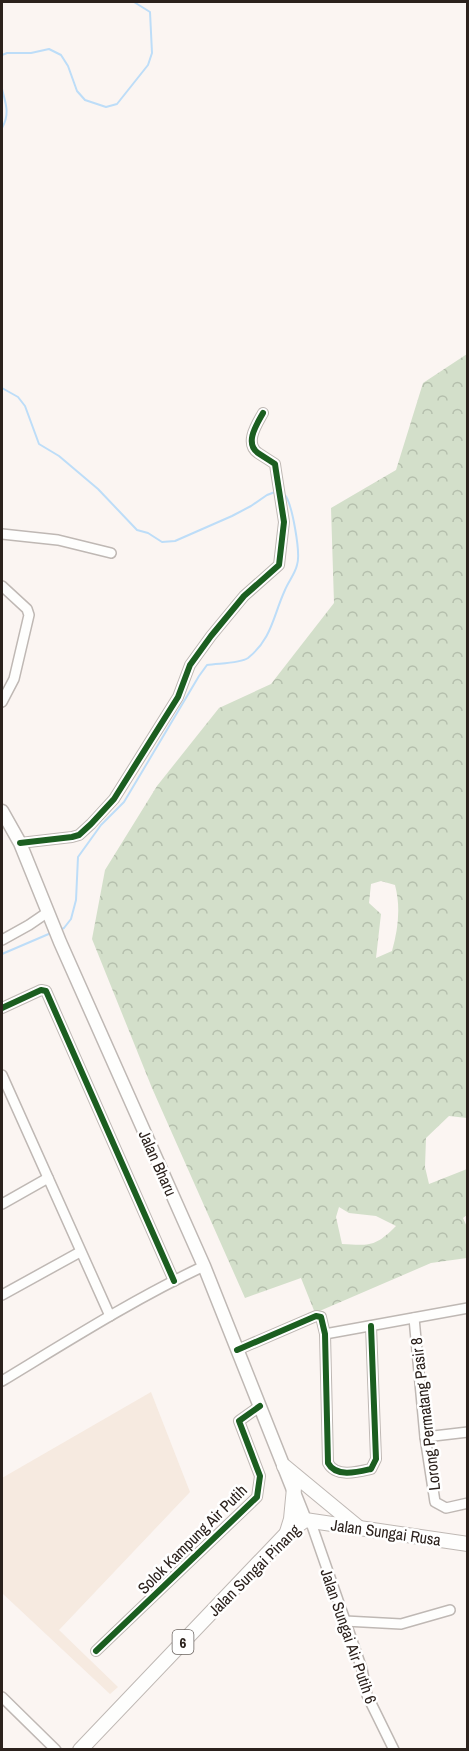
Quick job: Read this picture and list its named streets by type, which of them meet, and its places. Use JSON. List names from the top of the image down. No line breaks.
{"streets":{"main road":["Jalan Bharu","Jalan Sungai Rusa","Jalan Sungai Pinang","6"],"street":["Lorong Permatang Pasir 8","Solok Kampung Air Putih","Jalan Sungai Air Putih 6"]},"crossings":[["Jalan Bharu","Jalan Sungai Rusa"],["Jalan Bharu","Solok Kampung Air Putih"],["Jalan Bharu","Jalan Sungai Pinang"],["Jalan Bharu","Jalan Sungai Air Putih 6"],["Jalan Sungai Rusa","Jalan Sungai Pinang"],["Jalan Sungai Rusa","Jalan Sungai Air Putih 6"],["Jalan Sungai Pinang","Jalan Sungai Air Putih 6"]]}
